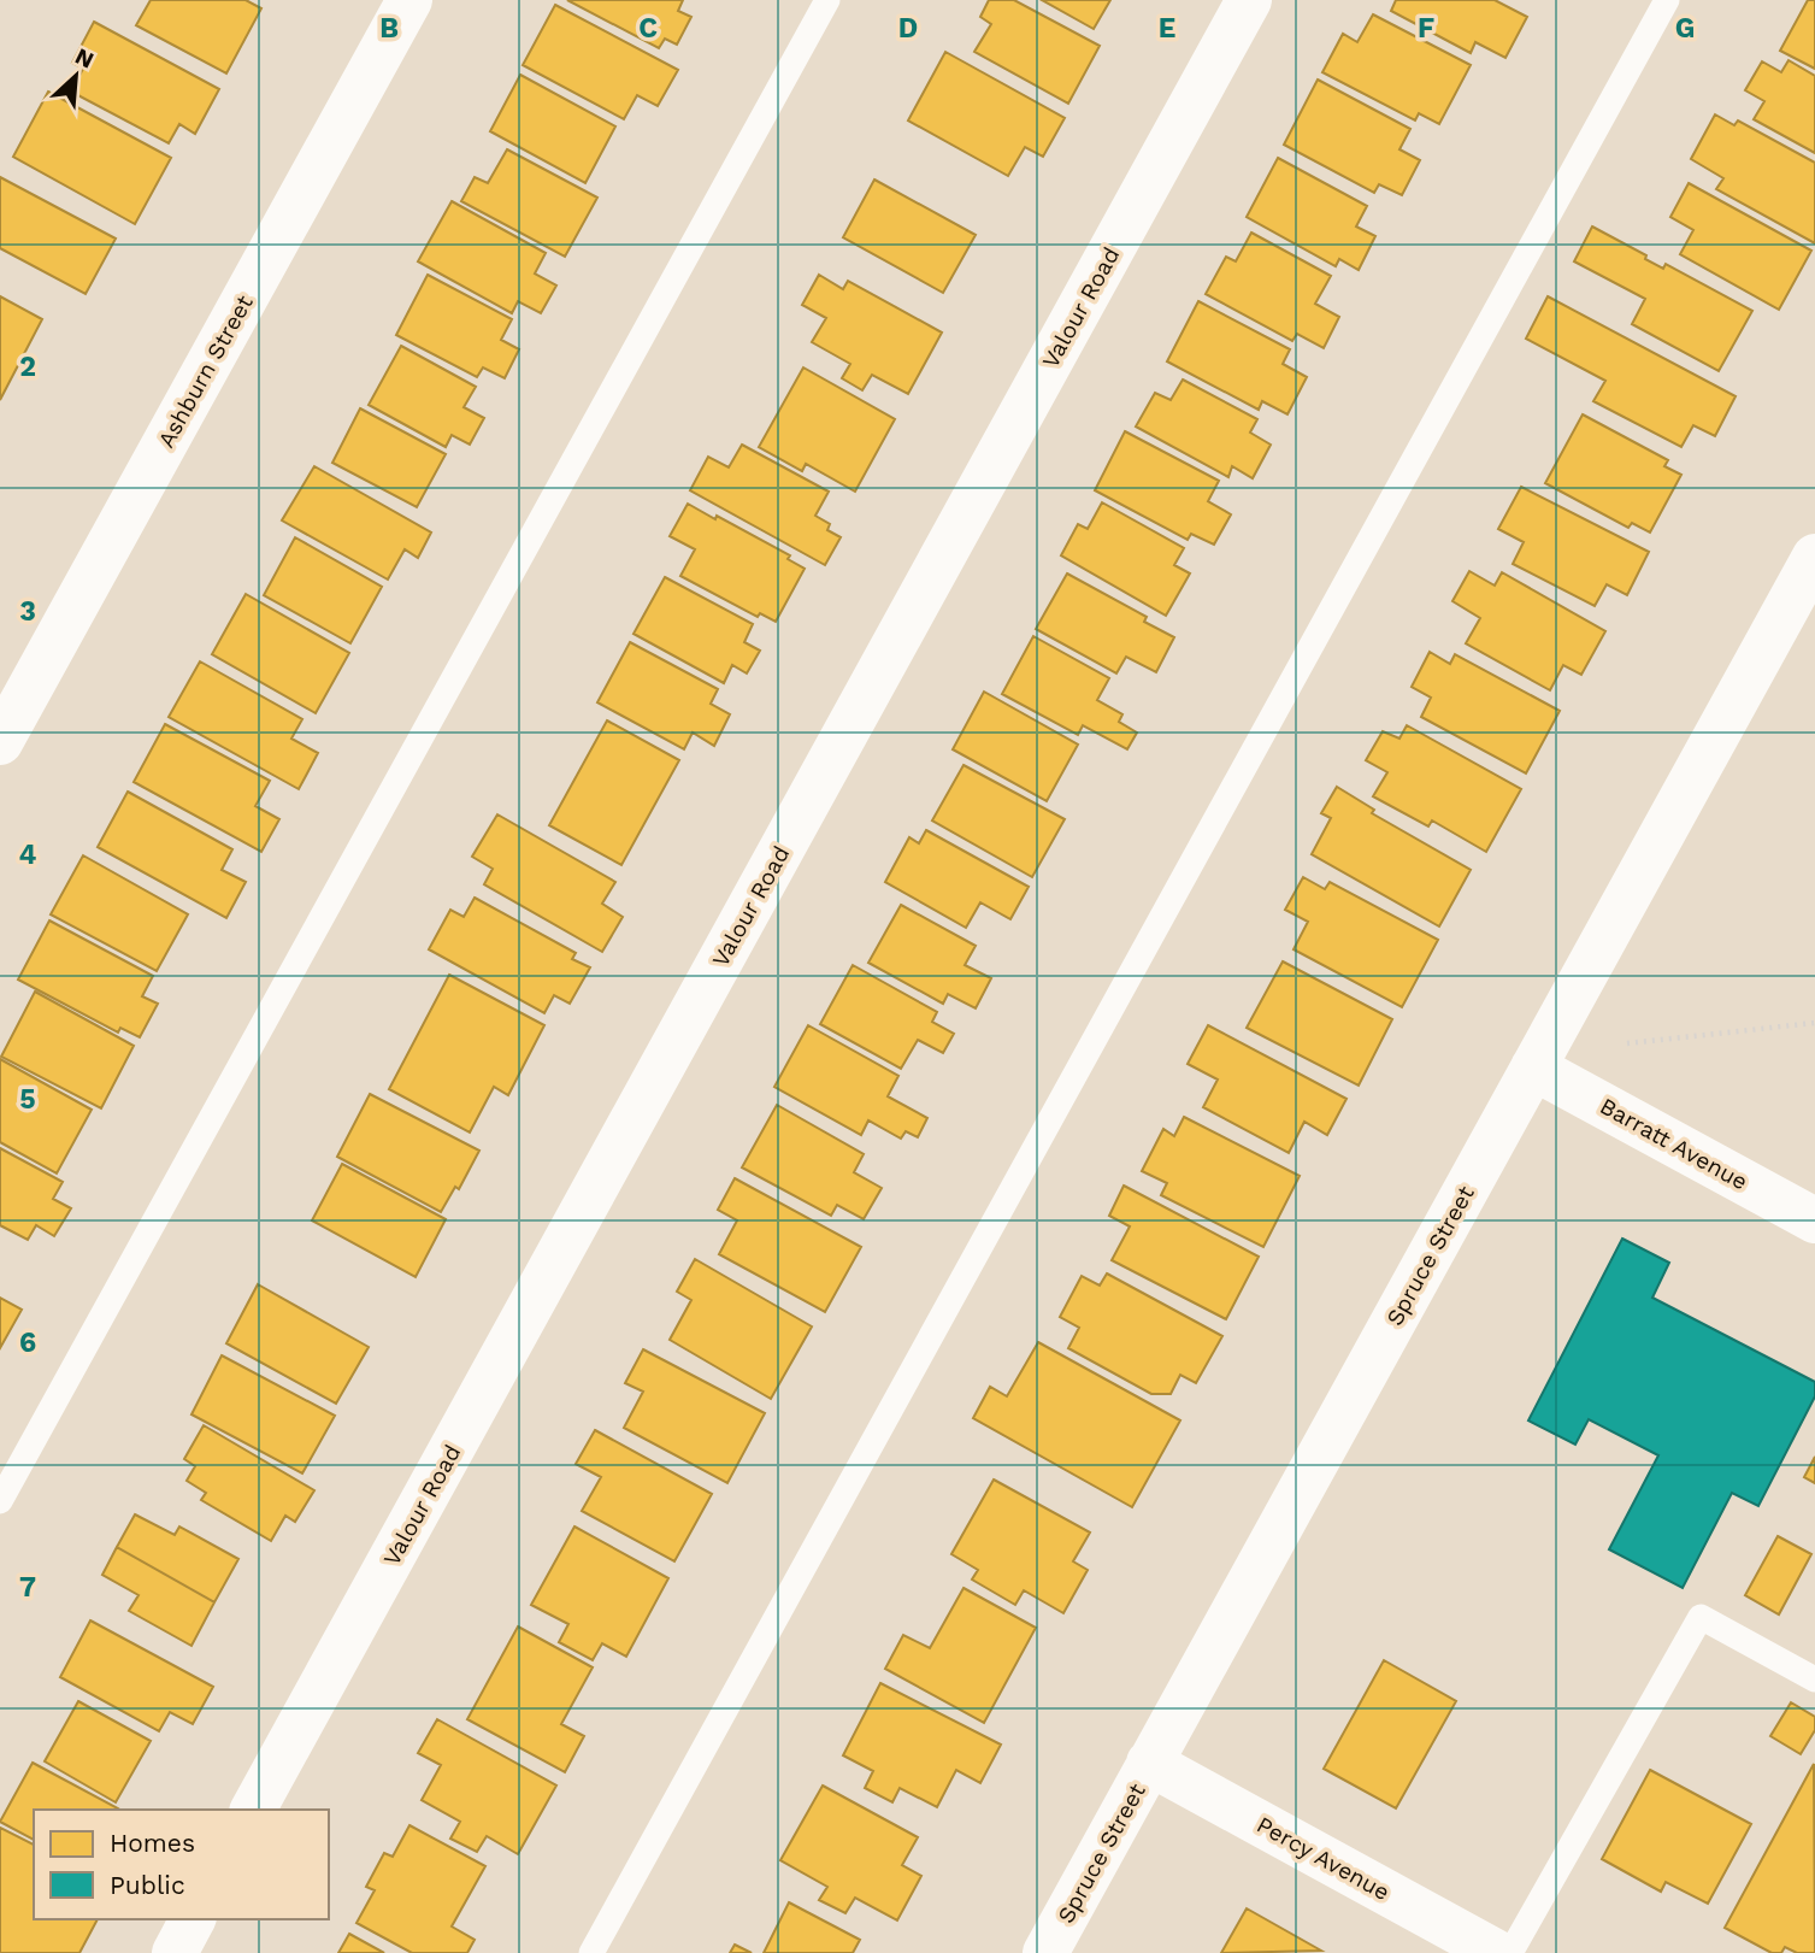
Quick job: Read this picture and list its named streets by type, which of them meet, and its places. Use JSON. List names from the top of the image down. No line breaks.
{"streets":{"street":["Valour Road","Ashburn Street","Barratt Avenue","Spruce Street","Percy Avenue"]},"crossings":[["Barratt Avenue","Spruce Street"],["Spruce Street","Percy Avenue"]],"legend":["Homes","Public"],"north":"top right","grid":{"columns":["B","C","D","E","F","G"],"rows":["2","3","4","5","6","7"]}}
